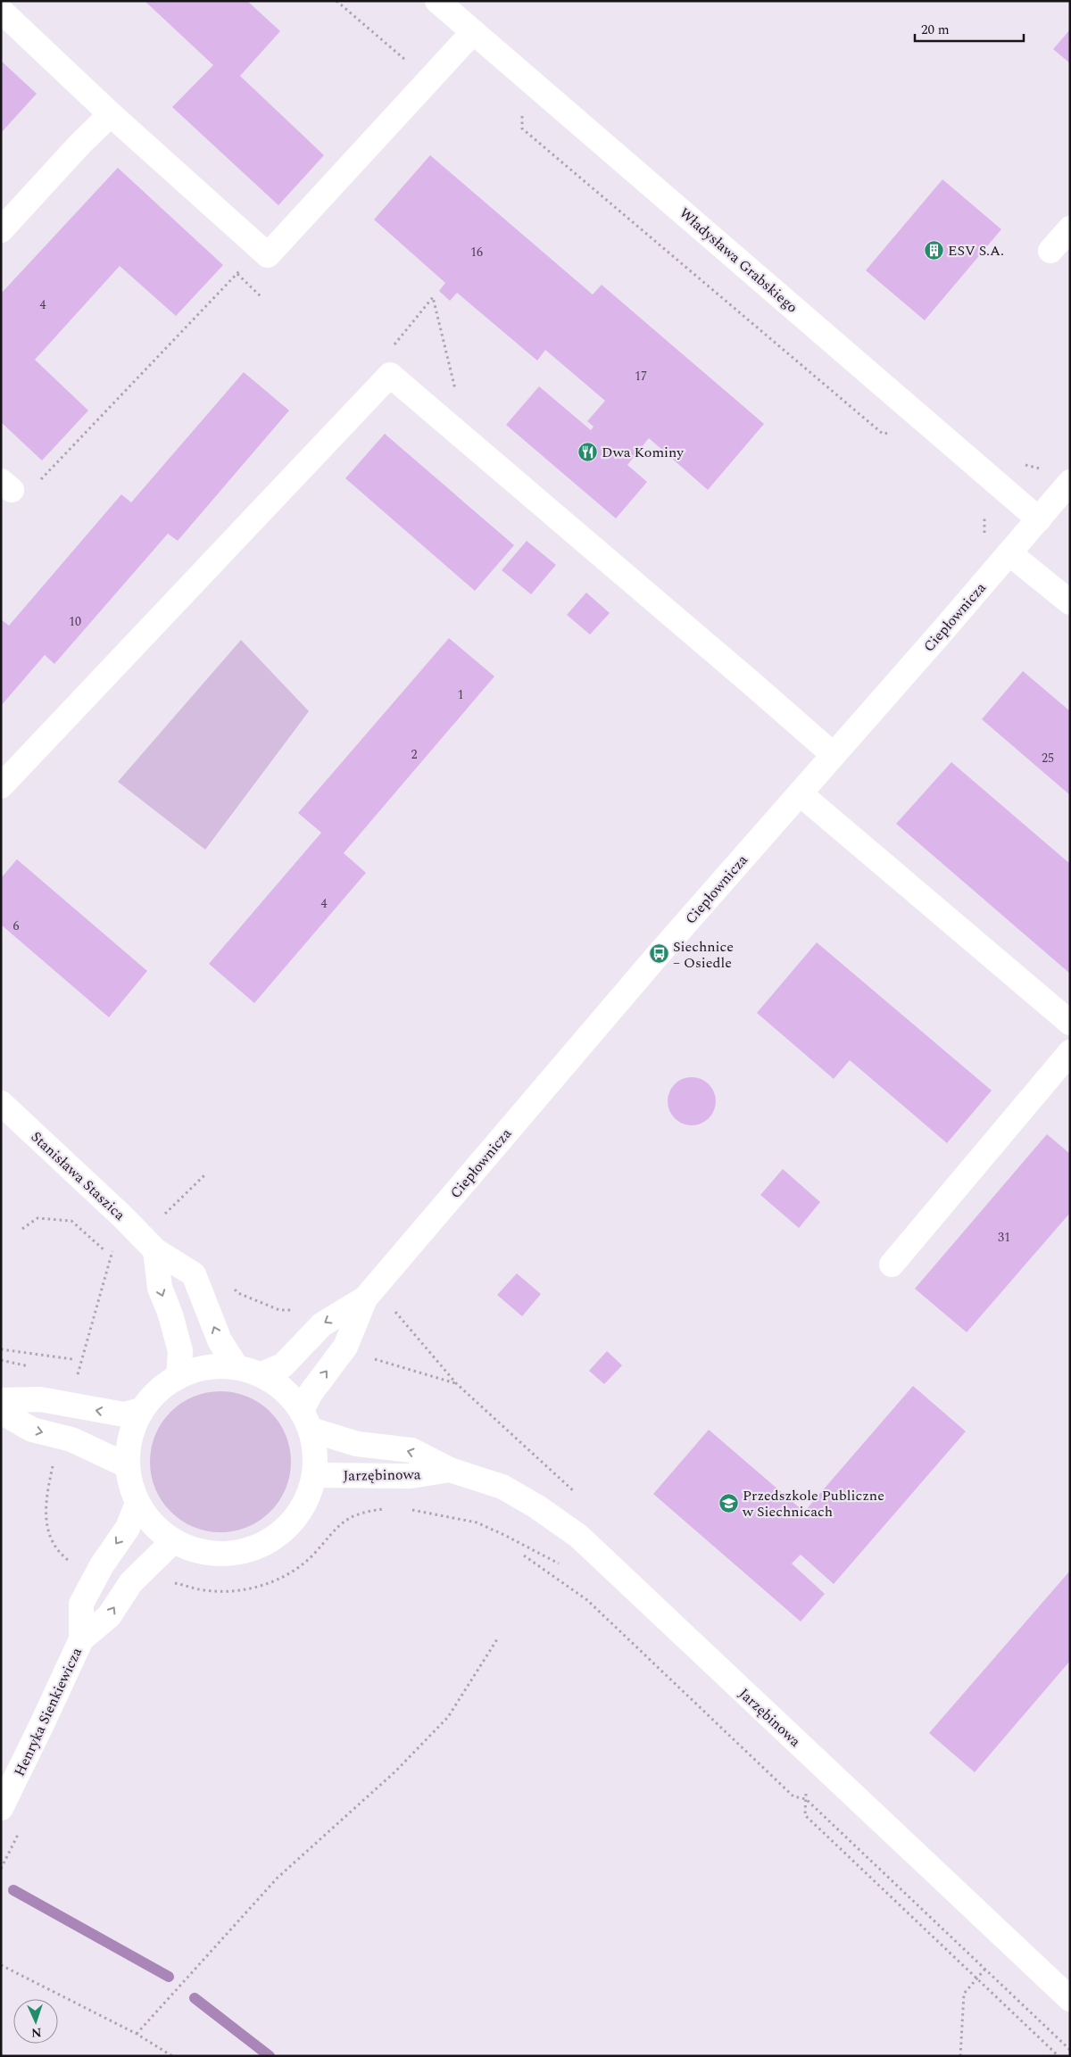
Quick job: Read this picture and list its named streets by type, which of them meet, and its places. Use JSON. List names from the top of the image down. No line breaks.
{"streets":{"street":["Władysława Grabskiego","Ciepłownicza","Stanisława Staszica","Jarzębinowa","Henryka Sienkiewicza"]},"crossings":[["Władysława Grabskiego","Ciepłownicza"],["Ciepłownicza","Jarzębinowa"]],"places":{"building":["ESV S.A."],"restaurant":["Dwa Kominy"],"bus stop":["Siechnice – Osiedle"],"school or university":["Przedszkole Publiczne w Siechnicach"]},"house_numbers":["16","4","17","10","1","2","25","4","6","31"],"scale_bar":"20 m","north":"bottom"}
